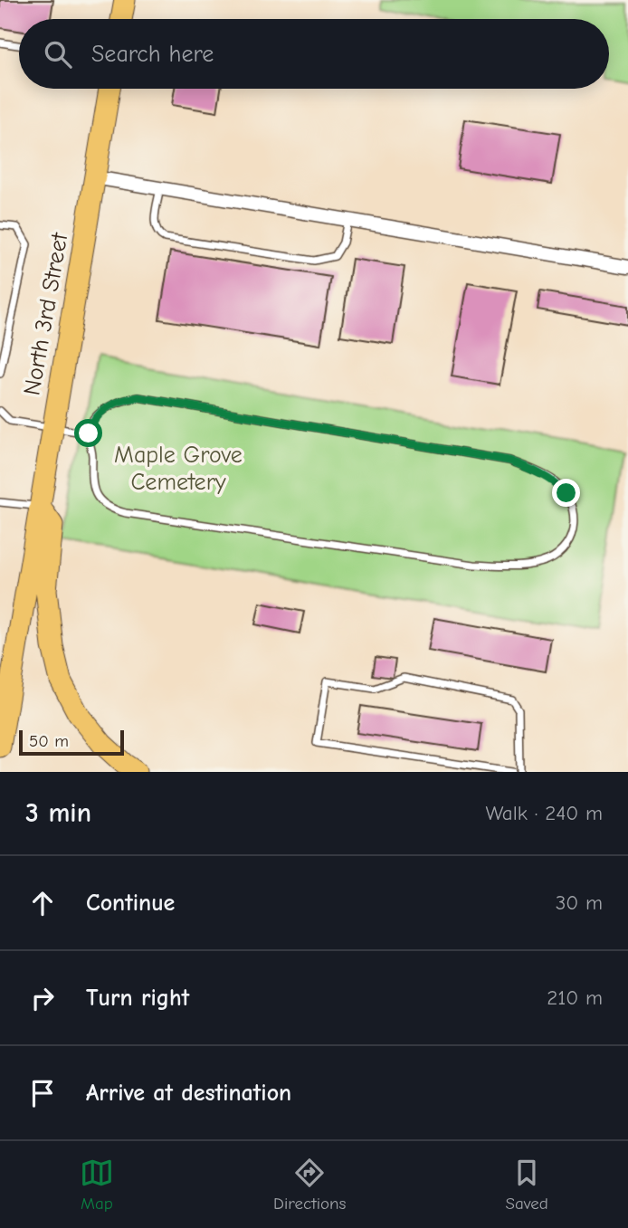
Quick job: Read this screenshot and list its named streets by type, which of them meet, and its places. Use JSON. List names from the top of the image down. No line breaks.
{"streets":{"highway":["North 3rd Street"]},"parks":["Maple Grove Cemetery"],"scale_bar":"50 m","page":{"search":"Search here","scale":"50 m","heading":["3 min","Walk · 240 m"],"list":[["Continue","30 m"],["Turn right","210 m"],"Arrive at destination"],"nav":["Map","Directions","Saved"]}}
